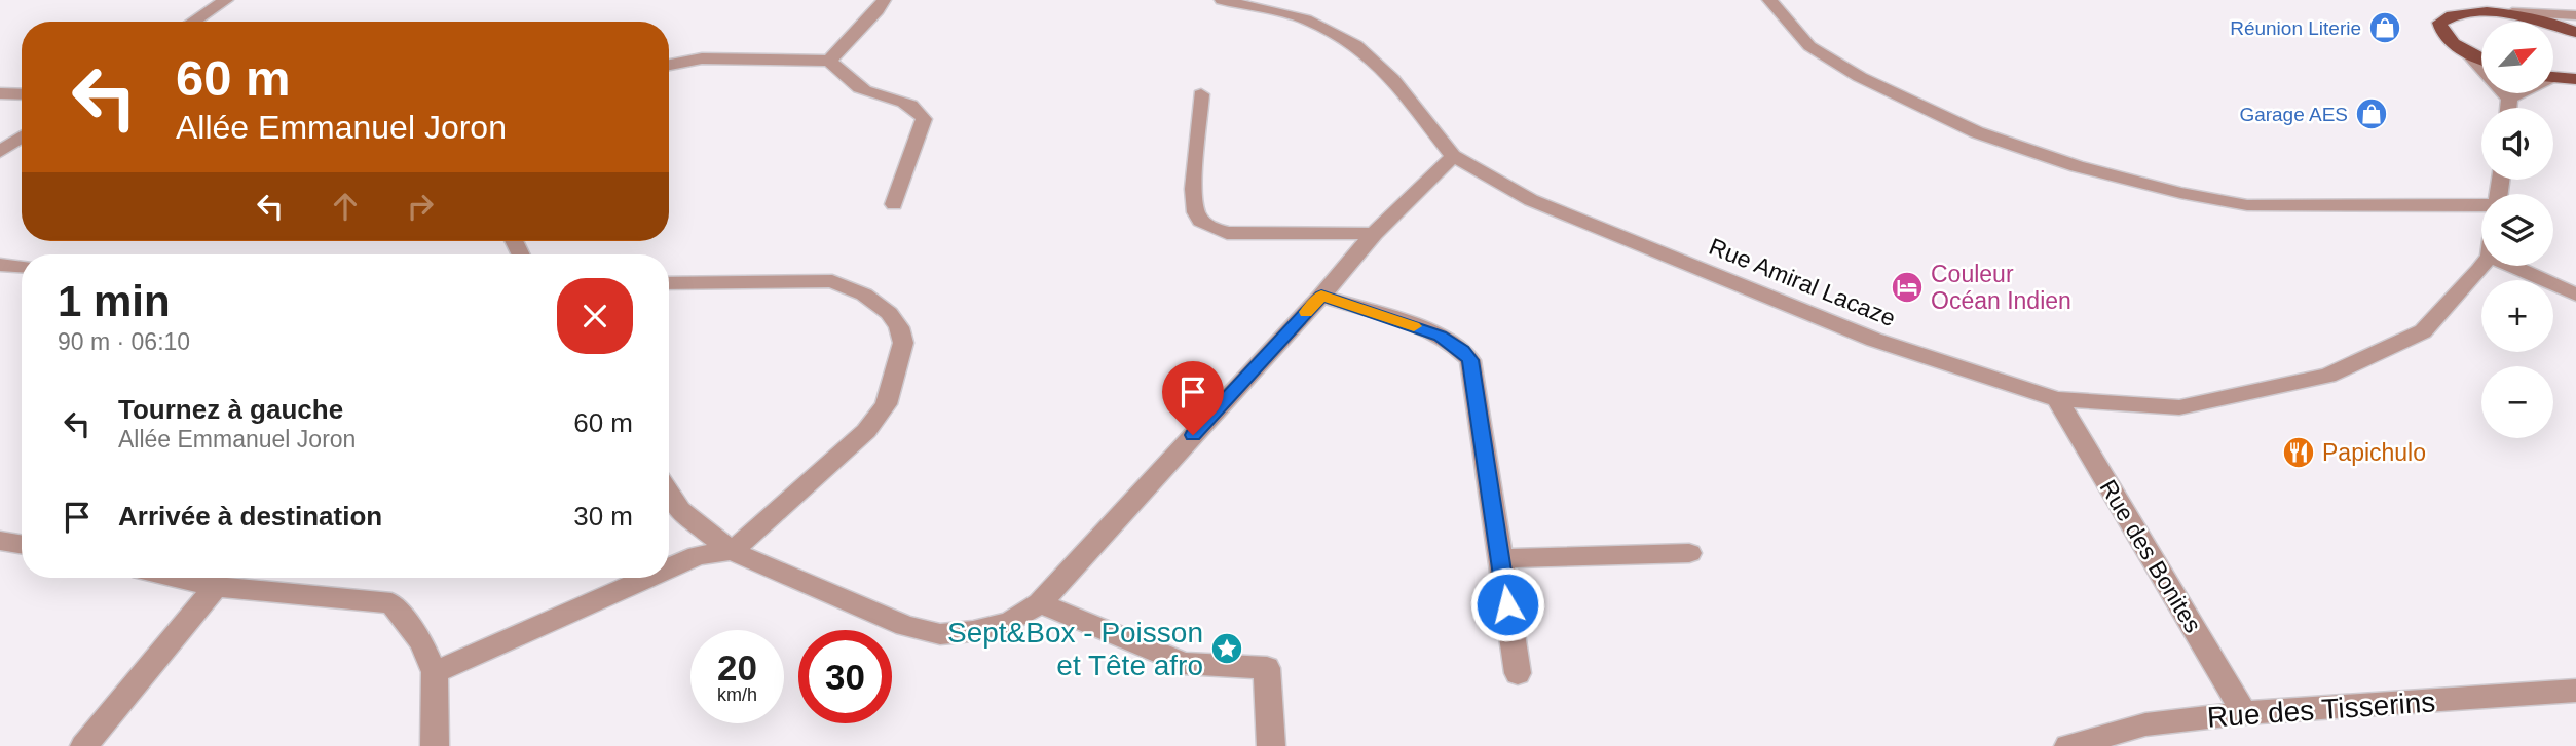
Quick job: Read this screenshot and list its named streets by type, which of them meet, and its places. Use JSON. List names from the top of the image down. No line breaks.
{"streets":{"street":["Rue Amiral Lacaze","Rue des Bonites","Rue des Tisserins"]},"crossings":[["Rue Amiral Lacaze","Rue des Bonites"],["Rue des Bonites","Rue des Tisserins"]],"places":{"shop":["Réunion Literie","Garage AES"],"hotel":["Couleur Océan Indien"],"restaurant":["Papichulo"],"place":["Sept&Box - Poisson et Tête afro"]},"north":"top right","page":{"map_buttons":["+","−"],"turn":["60 m","Allée Emmanuel Joron"],"heading":["1 min","90 m · 06:10"],"list":[{"name":"Tournez à gauche","note":"Allée Emmanuel Joron","value":"60 m"},{"name":"Arrivée à destination","value":"30 m"}],"speed":"20 km/h","limit":"30"}}
